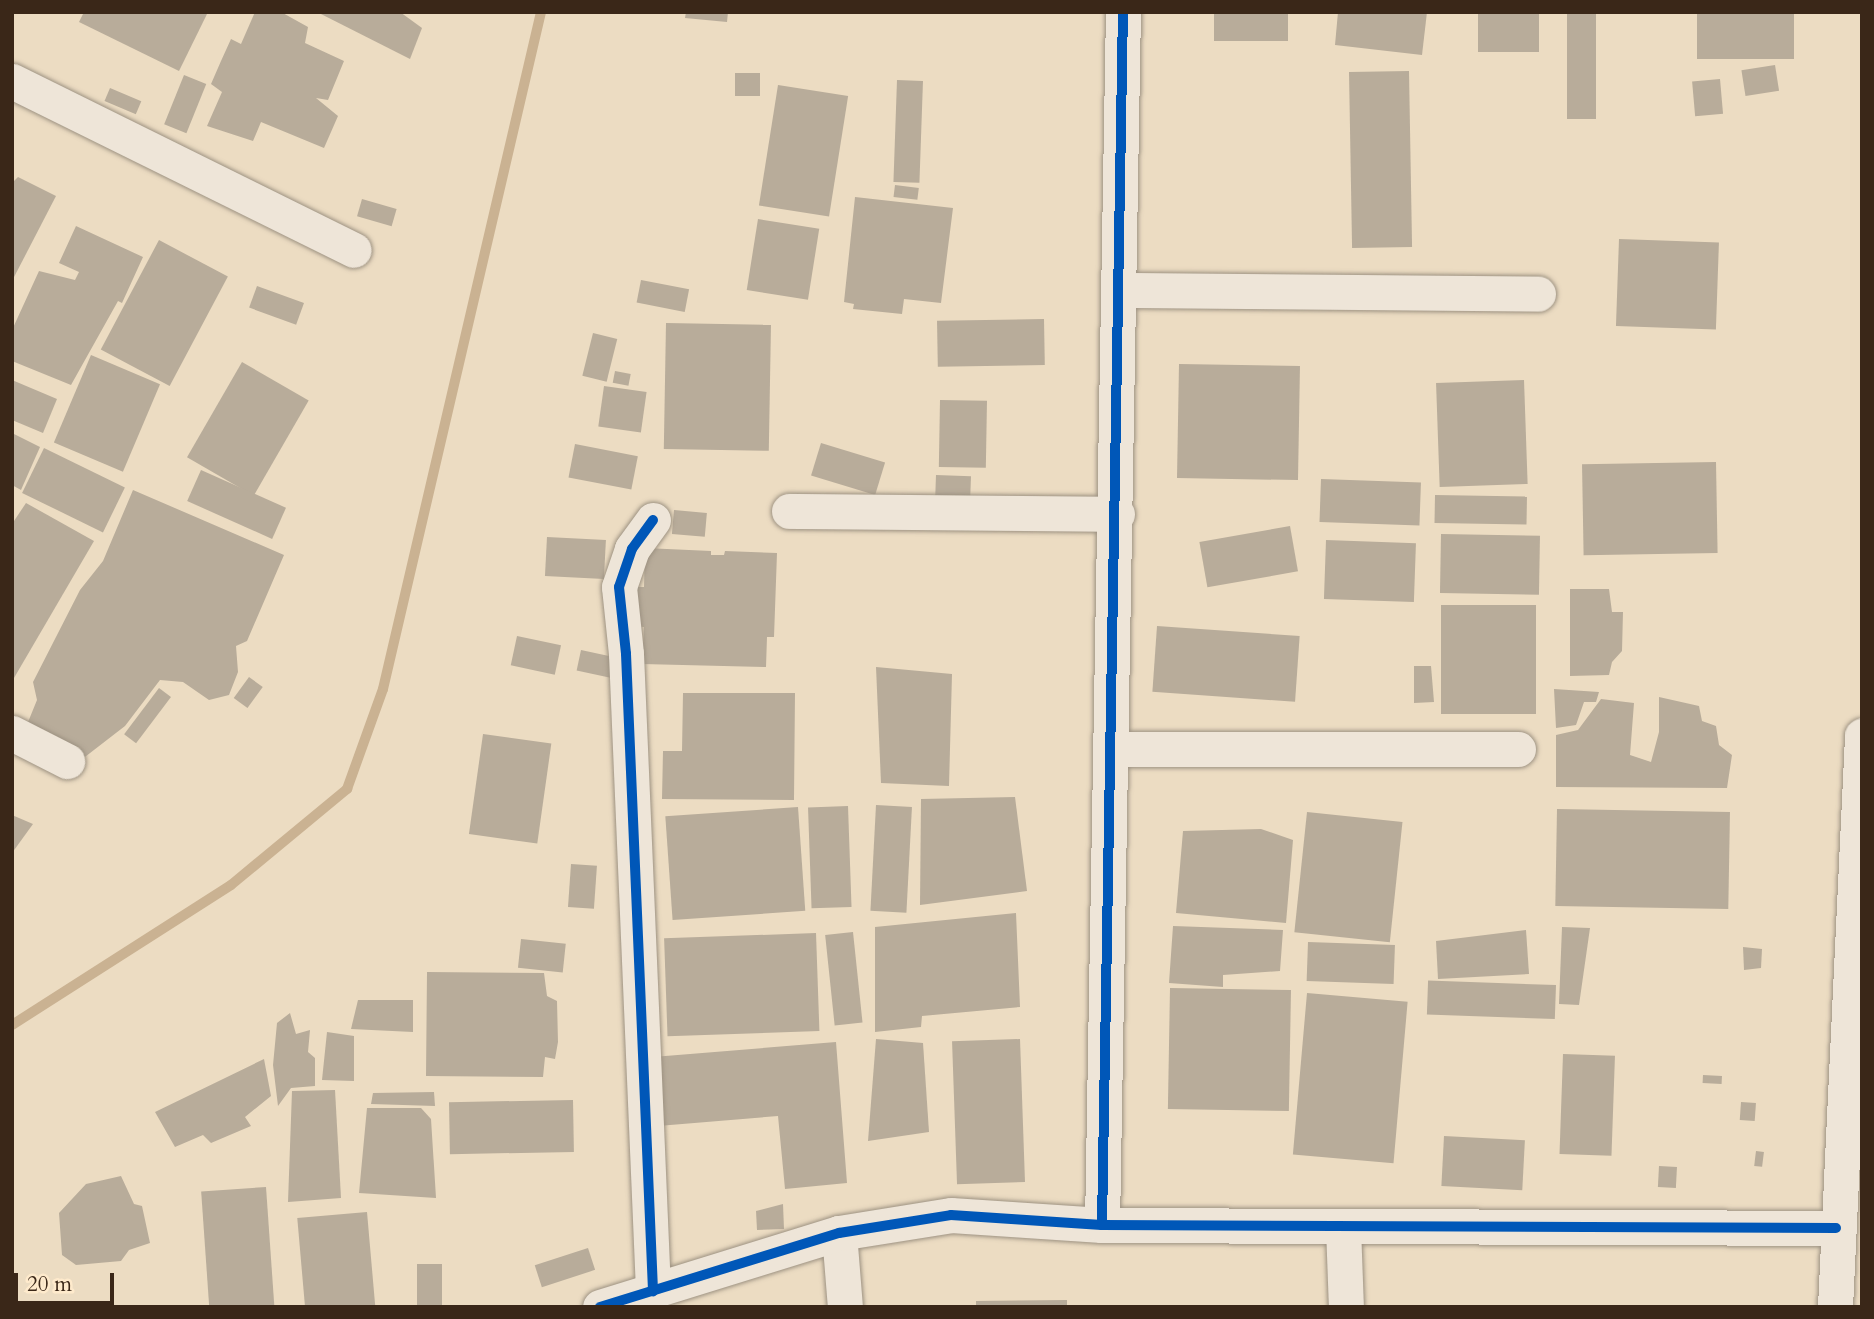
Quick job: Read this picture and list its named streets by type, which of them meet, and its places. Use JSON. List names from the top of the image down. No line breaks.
{"scale_bar":"20 m"}
